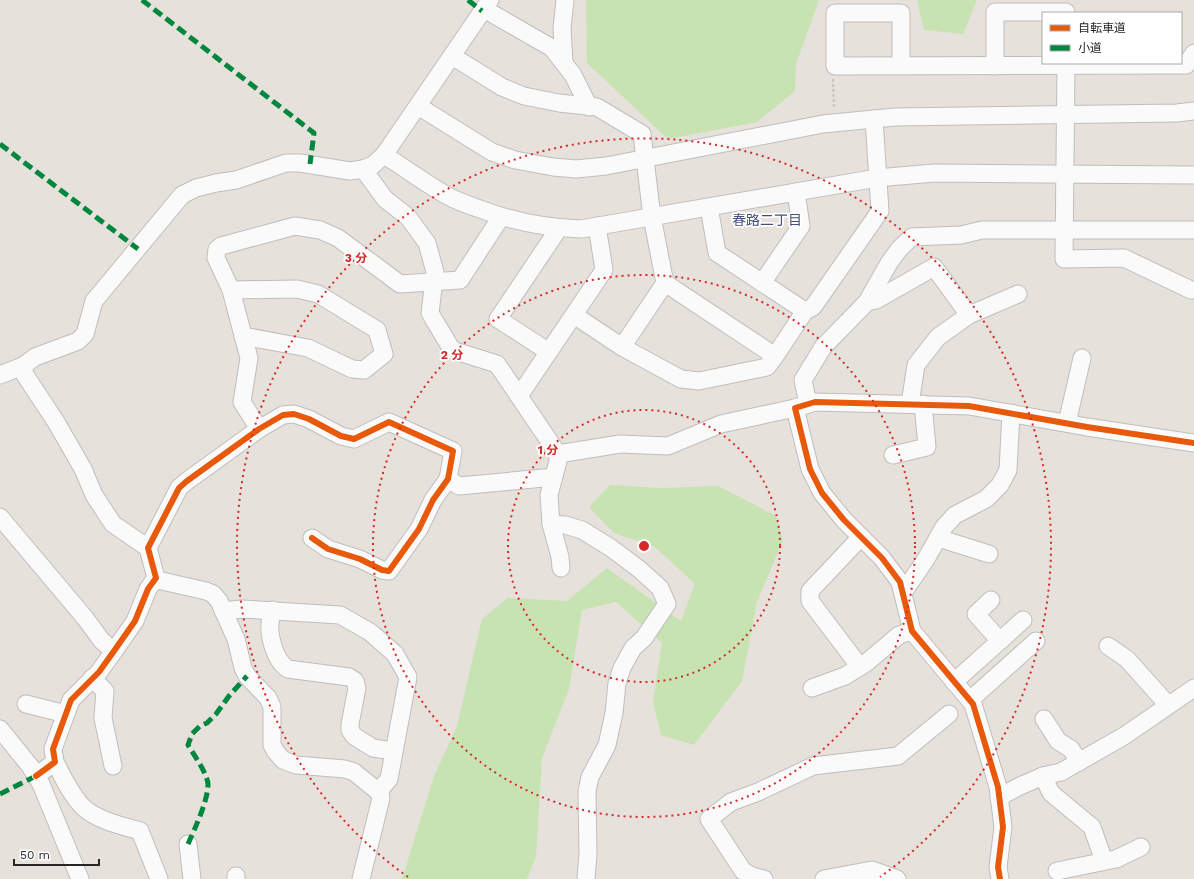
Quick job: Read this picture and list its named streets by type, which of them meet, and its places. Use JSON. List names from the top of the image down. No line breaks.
{"districts":["春路二丁目"],"legend":["自転車道","小道"],"scale_bar":"50 m","rings":["3 分","2 分","1 分"]}
